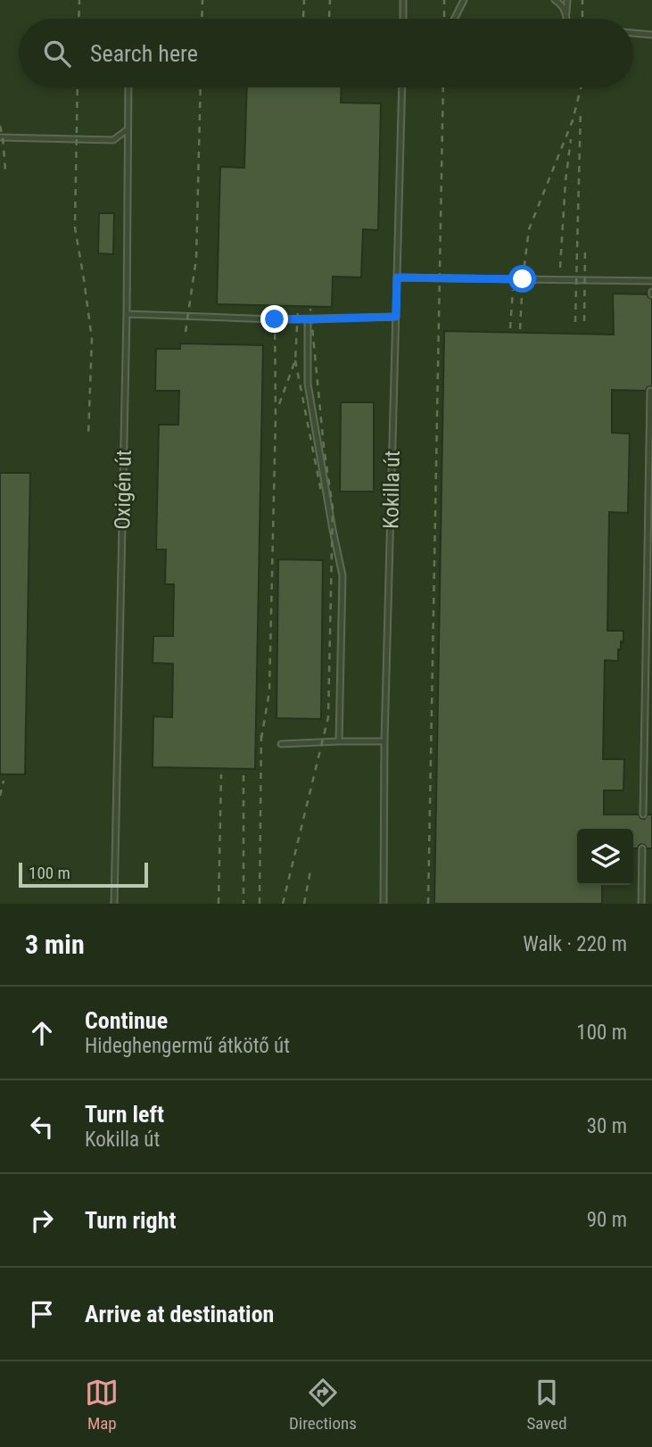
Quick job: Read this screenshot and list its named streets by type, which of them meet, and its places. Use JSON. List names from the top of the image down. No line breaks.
{"streets":{"lane":["Oxigén út","Kokilla út"]},"scale_bar":"100 m","page":{"search":"Search here","scale":"100 m","heading":["3 min","Walk · 220 m"],"list":[["Continue","Hideghengermű átkötő út","100 m"],["Turn left","Kokilla út","30 m"],["Turn right","90 m"],"Arrive at destination"],"nav":["Map","Directions","Saved"]}}
